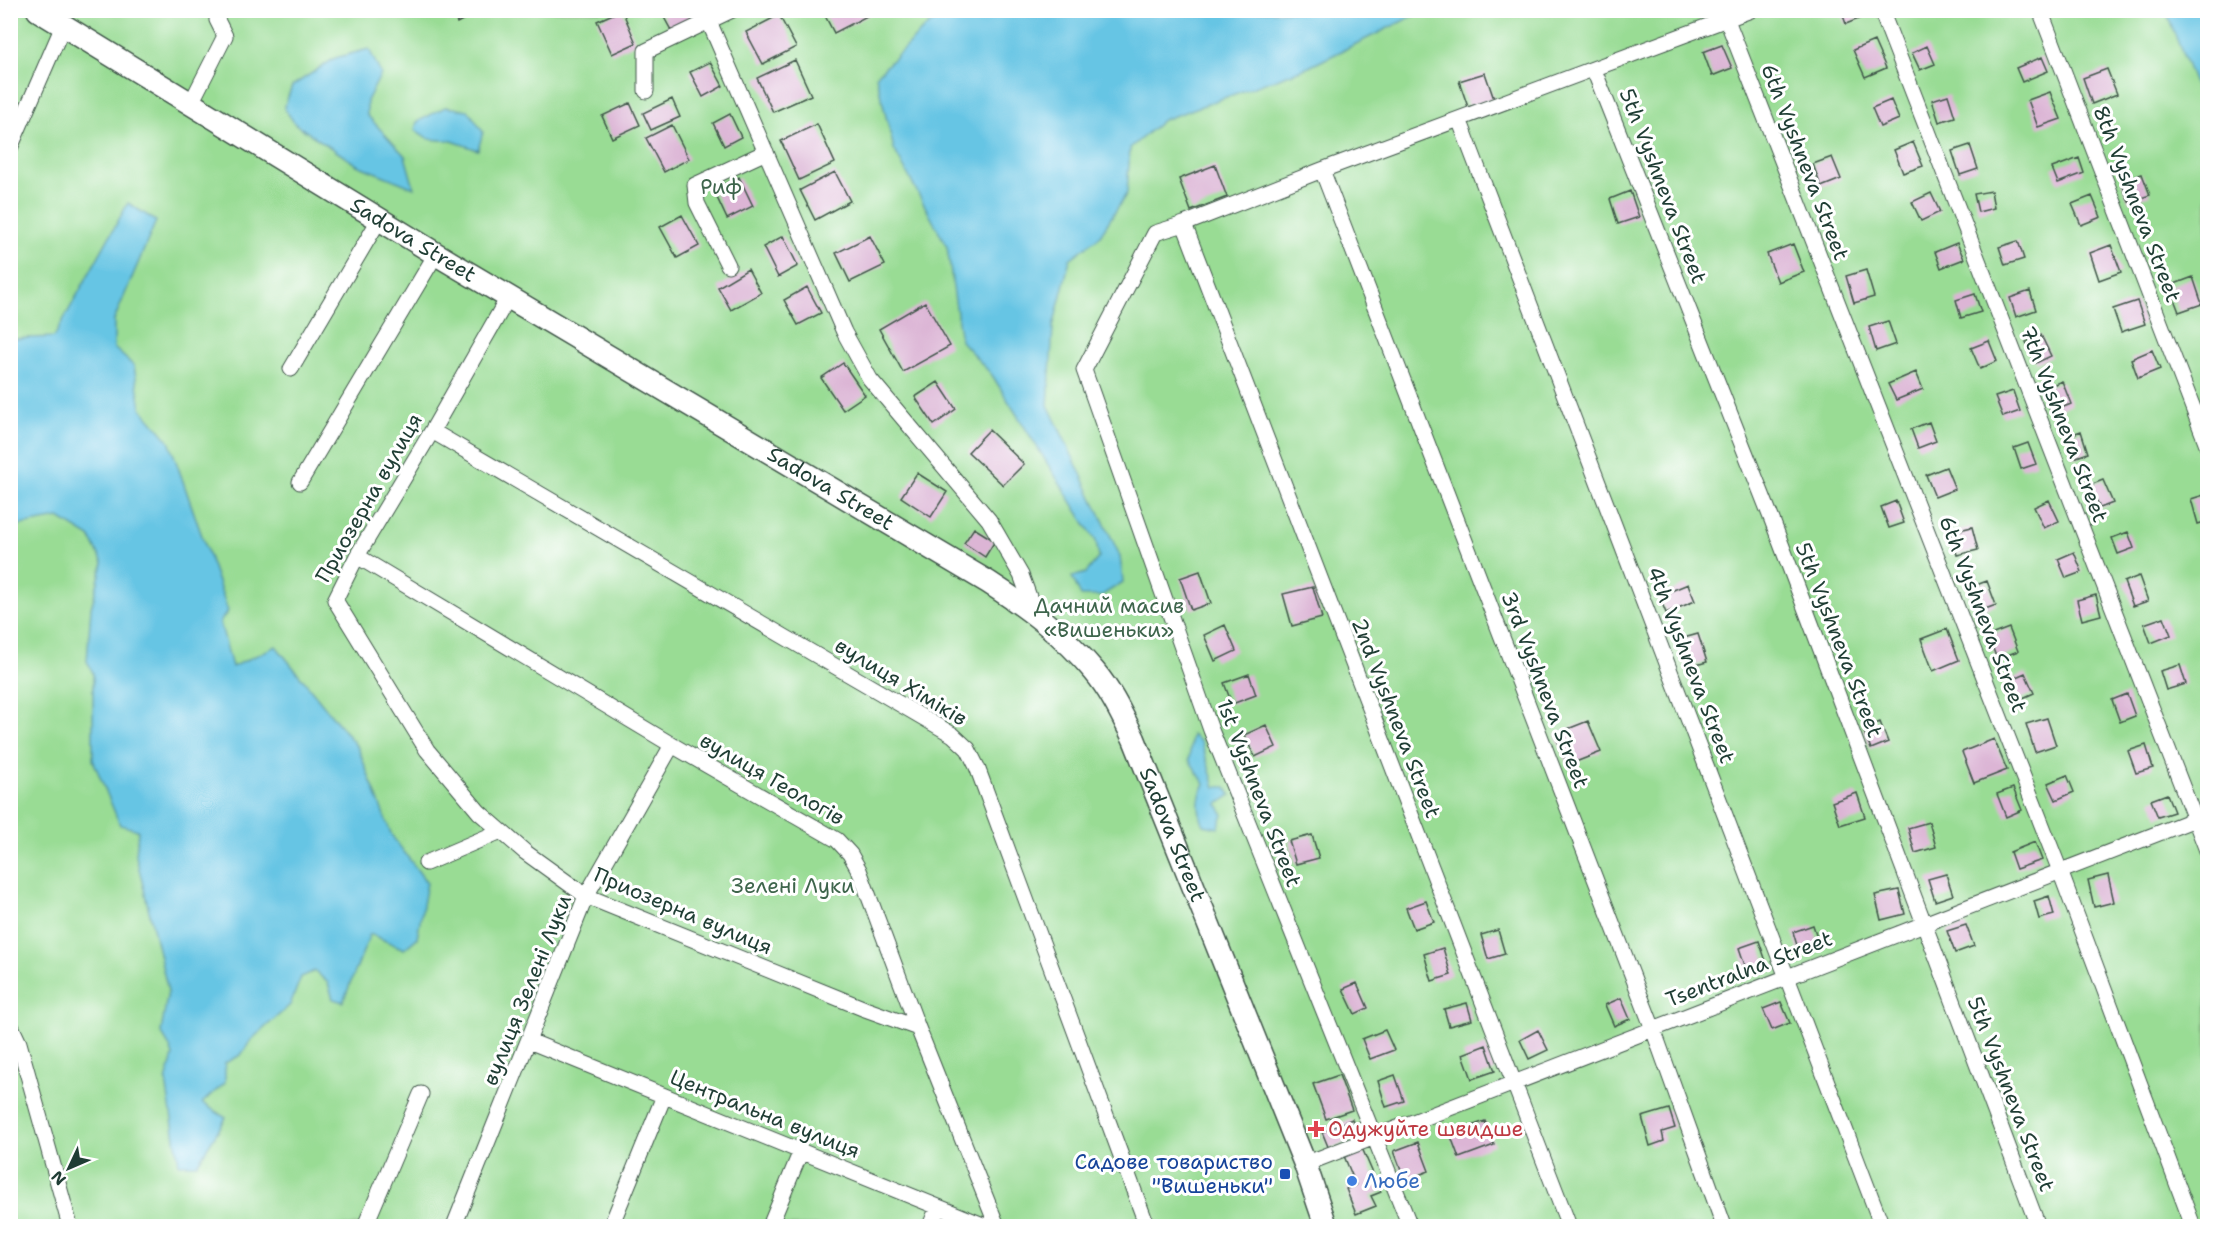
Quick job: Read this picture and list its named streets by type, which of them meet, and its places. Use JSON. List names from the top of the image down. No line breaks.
{"streets":{"street":["6th Vyshneva Street","5th Vyshneva Street","8th Vyshneva Street","Sadova Street","7th Vyshneva Street","Приозерна вулиця","4th Vyshneva Street","вулиця Хіміків","3rd Vyshneva Street","2nd Vyshneva Street","вулиця Геологів","1st Vyshneva Street","Tsentralna Street","вулиця Зелені Луки","Центральна вулиця"]},"crossings":[["6th Vyshneva Street","Tsentralna Street"],["5th Vyshneva Street","Tsentralna Street"],["Sadova Street","Приозерна вулиця"],["Sadova Street","Tsentralna Street"],["7th Vyshneva Street","Tsentralna Street"],["Приозерна вулиця","вулиця Хіміків"],["Приозерна вулиця","вулиця Геологів"],["Приозерна вулиця","вулиця Зелені Луки"],["4th Vyshneva Street","Tsentralna Street"],["3rd Vyshneva Street","Tsentralna Street"],["2nd Vyshneva Street","1st Vyshneva Street"],["2nd Vyshneva Street","Tsentralna Street"],["вулиця Геологів","вулиця Зелені Луки"],["1st Vyshneva Street","Tsentralna Street"],["вулиця Зелені Луки","Центральна вулиця"]],"parks":["Риф","Дачний масив «Вишеньки»","Зелені Луки"],"places":{"health":["Одужуйте швидше"],"transit":["Садове товариство \"Вишеньки\""],"other":["Любе"]},"north":"bottom left"}
